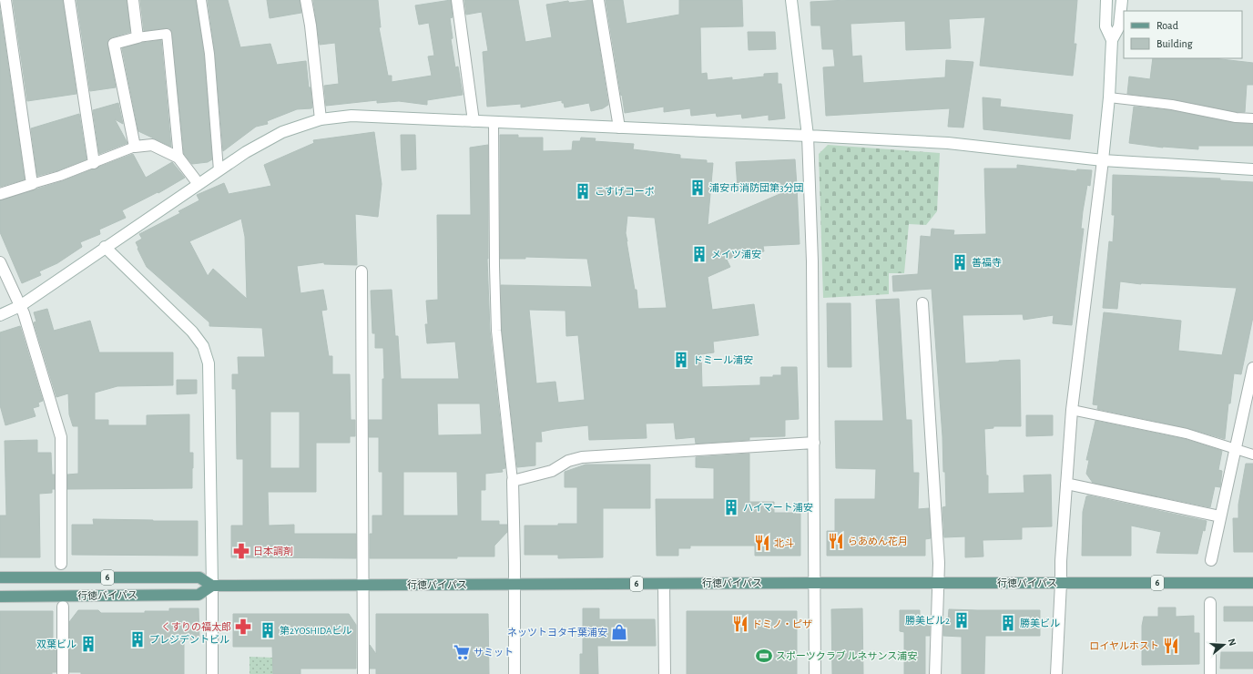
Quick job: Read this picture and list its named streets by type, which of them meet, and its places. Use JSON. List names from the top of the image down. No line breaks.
{"streets":{"main road":["6","行徳バイパス"]},"places":{"building":["浦安市消防団第3分団","こすげコーポ","メイツ浦安","善福寺","ドミール浦安","ハイマート浦安","勝美ビル2","勝美ビル","第2YOSHIDAビル","プレジデントビル","双葉ビル"],"restaurant":["らあめん花月","北斗","ドミノ・ピザ","ロイヤルホスト"],"pharmacy":["日本調剤","くすりの福太郎"],"shop":["ネッツトヨタ千葉浦安"],"supermarket":["サミット"],"sports":["スポーツクラブ ルネサンス浦安"]},"legend":["Road","Building"],"north":"right"}
